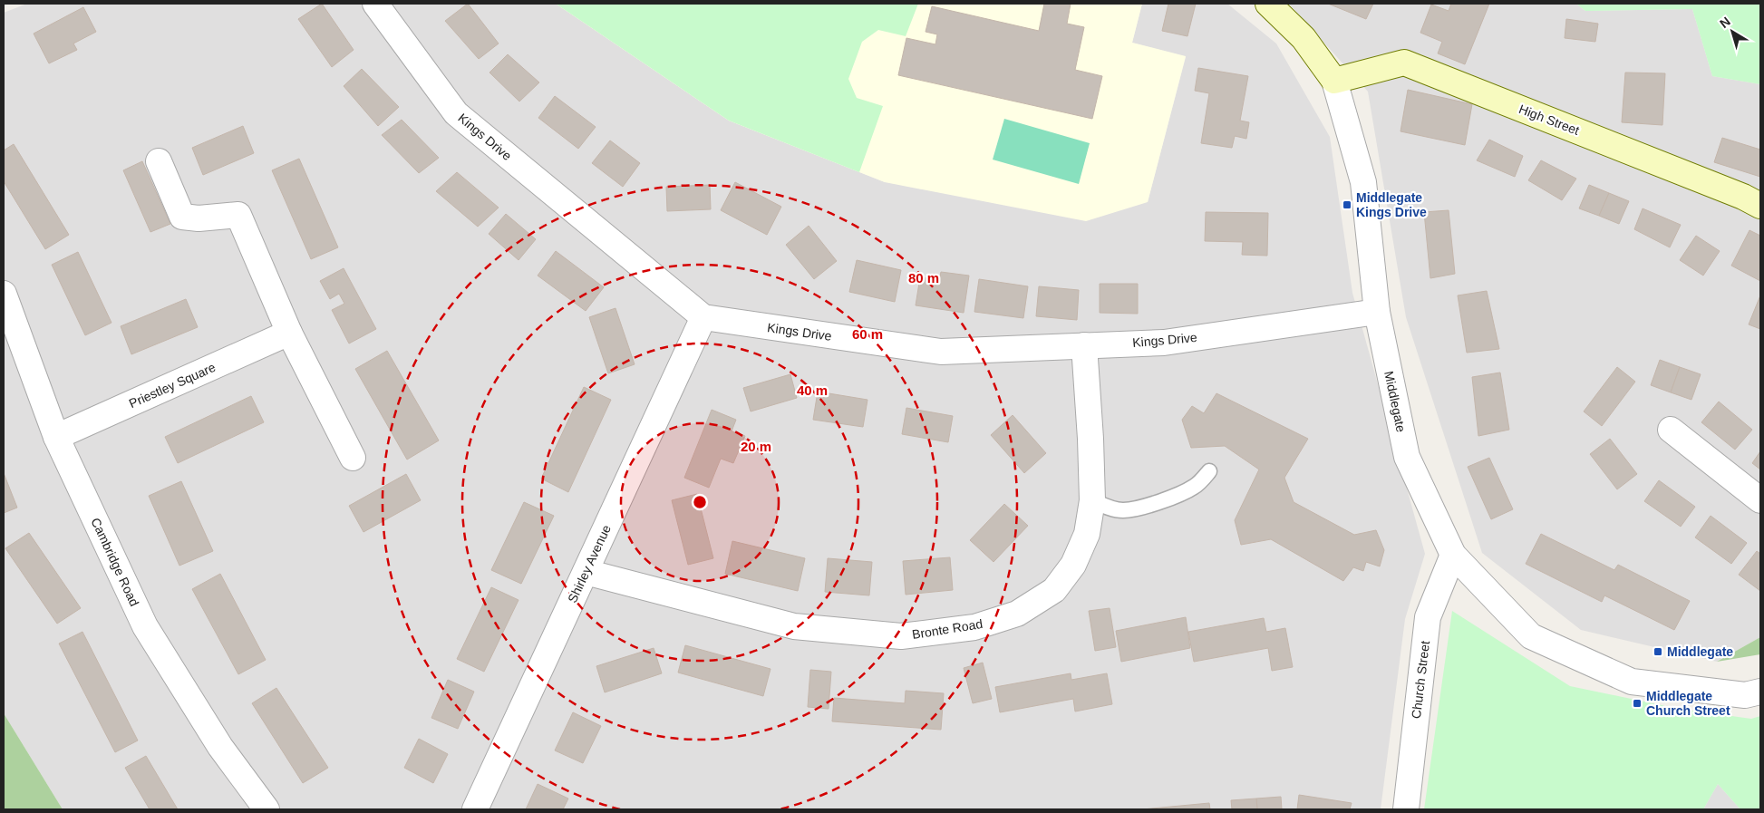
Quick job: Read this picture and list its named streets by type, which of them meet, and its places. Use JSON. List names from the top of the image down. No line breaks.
{"streets":{"main road":["High Street"],"street":["Kings Drive","Priestley Square","Middlegate","Cambridge Road","Shirley Avenue","Bronte Road","Church Street"]},"crossings":[["High Street","Middlegate"],["Kings Drive","Middlegate"],["Kings Drive","Shirley Avenue"],["Kings Drive","Bronte Road"],["Priestley Square","Cambridge Road"],["Middlegate","Church Street"],["Shirley Avenue","Bronte Road"]],"places":{"transit":["Middlegate Kings Drive","Middlegate","Middlegate Church Street"]},"north":"top left","rings":["80 m","60 m","40 m","20 m"]}
